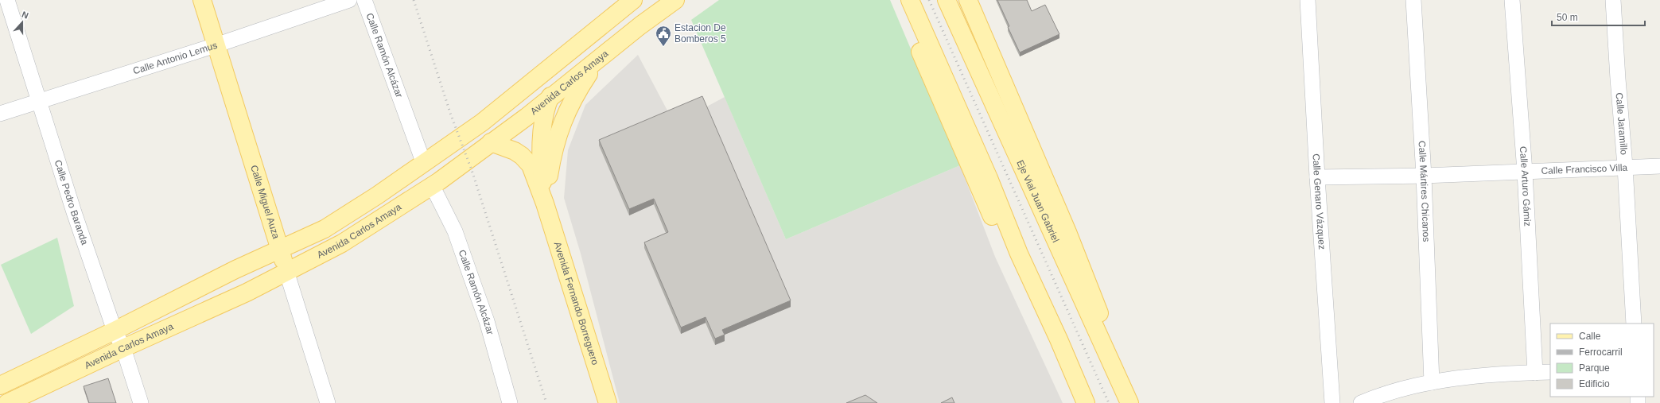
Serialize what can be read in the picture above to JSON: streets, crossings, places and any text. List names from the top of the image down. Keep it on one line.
{"streets":{"main road":["Avenida Carlos Amaya","Calle Miguel Auza","Eje Vial Juan Gabriel","Avenida Fernando Borreguero"],"street":["Calle Ramón Alcázar","Calle Antonio Lemus","Calle Jaramillo","Calle Francisco Villa","Calle Arturo Gámiz","Calle Mártires Chicanos","Calle Genaro Vázquez","Calle Pedro Baranda"]},"crossings":[["Calle Ramón Alcázar","Avenida Carlos Amaya"],["Calle Antonio Lemus","Calle Miguel Auza"],["Calle Antonio Lemus","Calle Pedro Baranda"],["Avenida Carlos Amaya","Calle Miguel Auza"],["Avenida Carlos Amaya","Calle Pedro Baranda"],["Calle Jaramillo","Calle Francisco Villa"],["Calle Francisco Villa","Calle Arturo Gámiz"],["Calle Francisco Villa","Calle Mártires Chicanos"],["Calle Francisco Villa","Calle Genaro Vázquez"]],"places":{"public building":["Estacion De Bomberos 5"]},"legend":["Calle","Ferrocarril","Parque","Edificio"],"scale_bar":"50 m","north":"top"}
